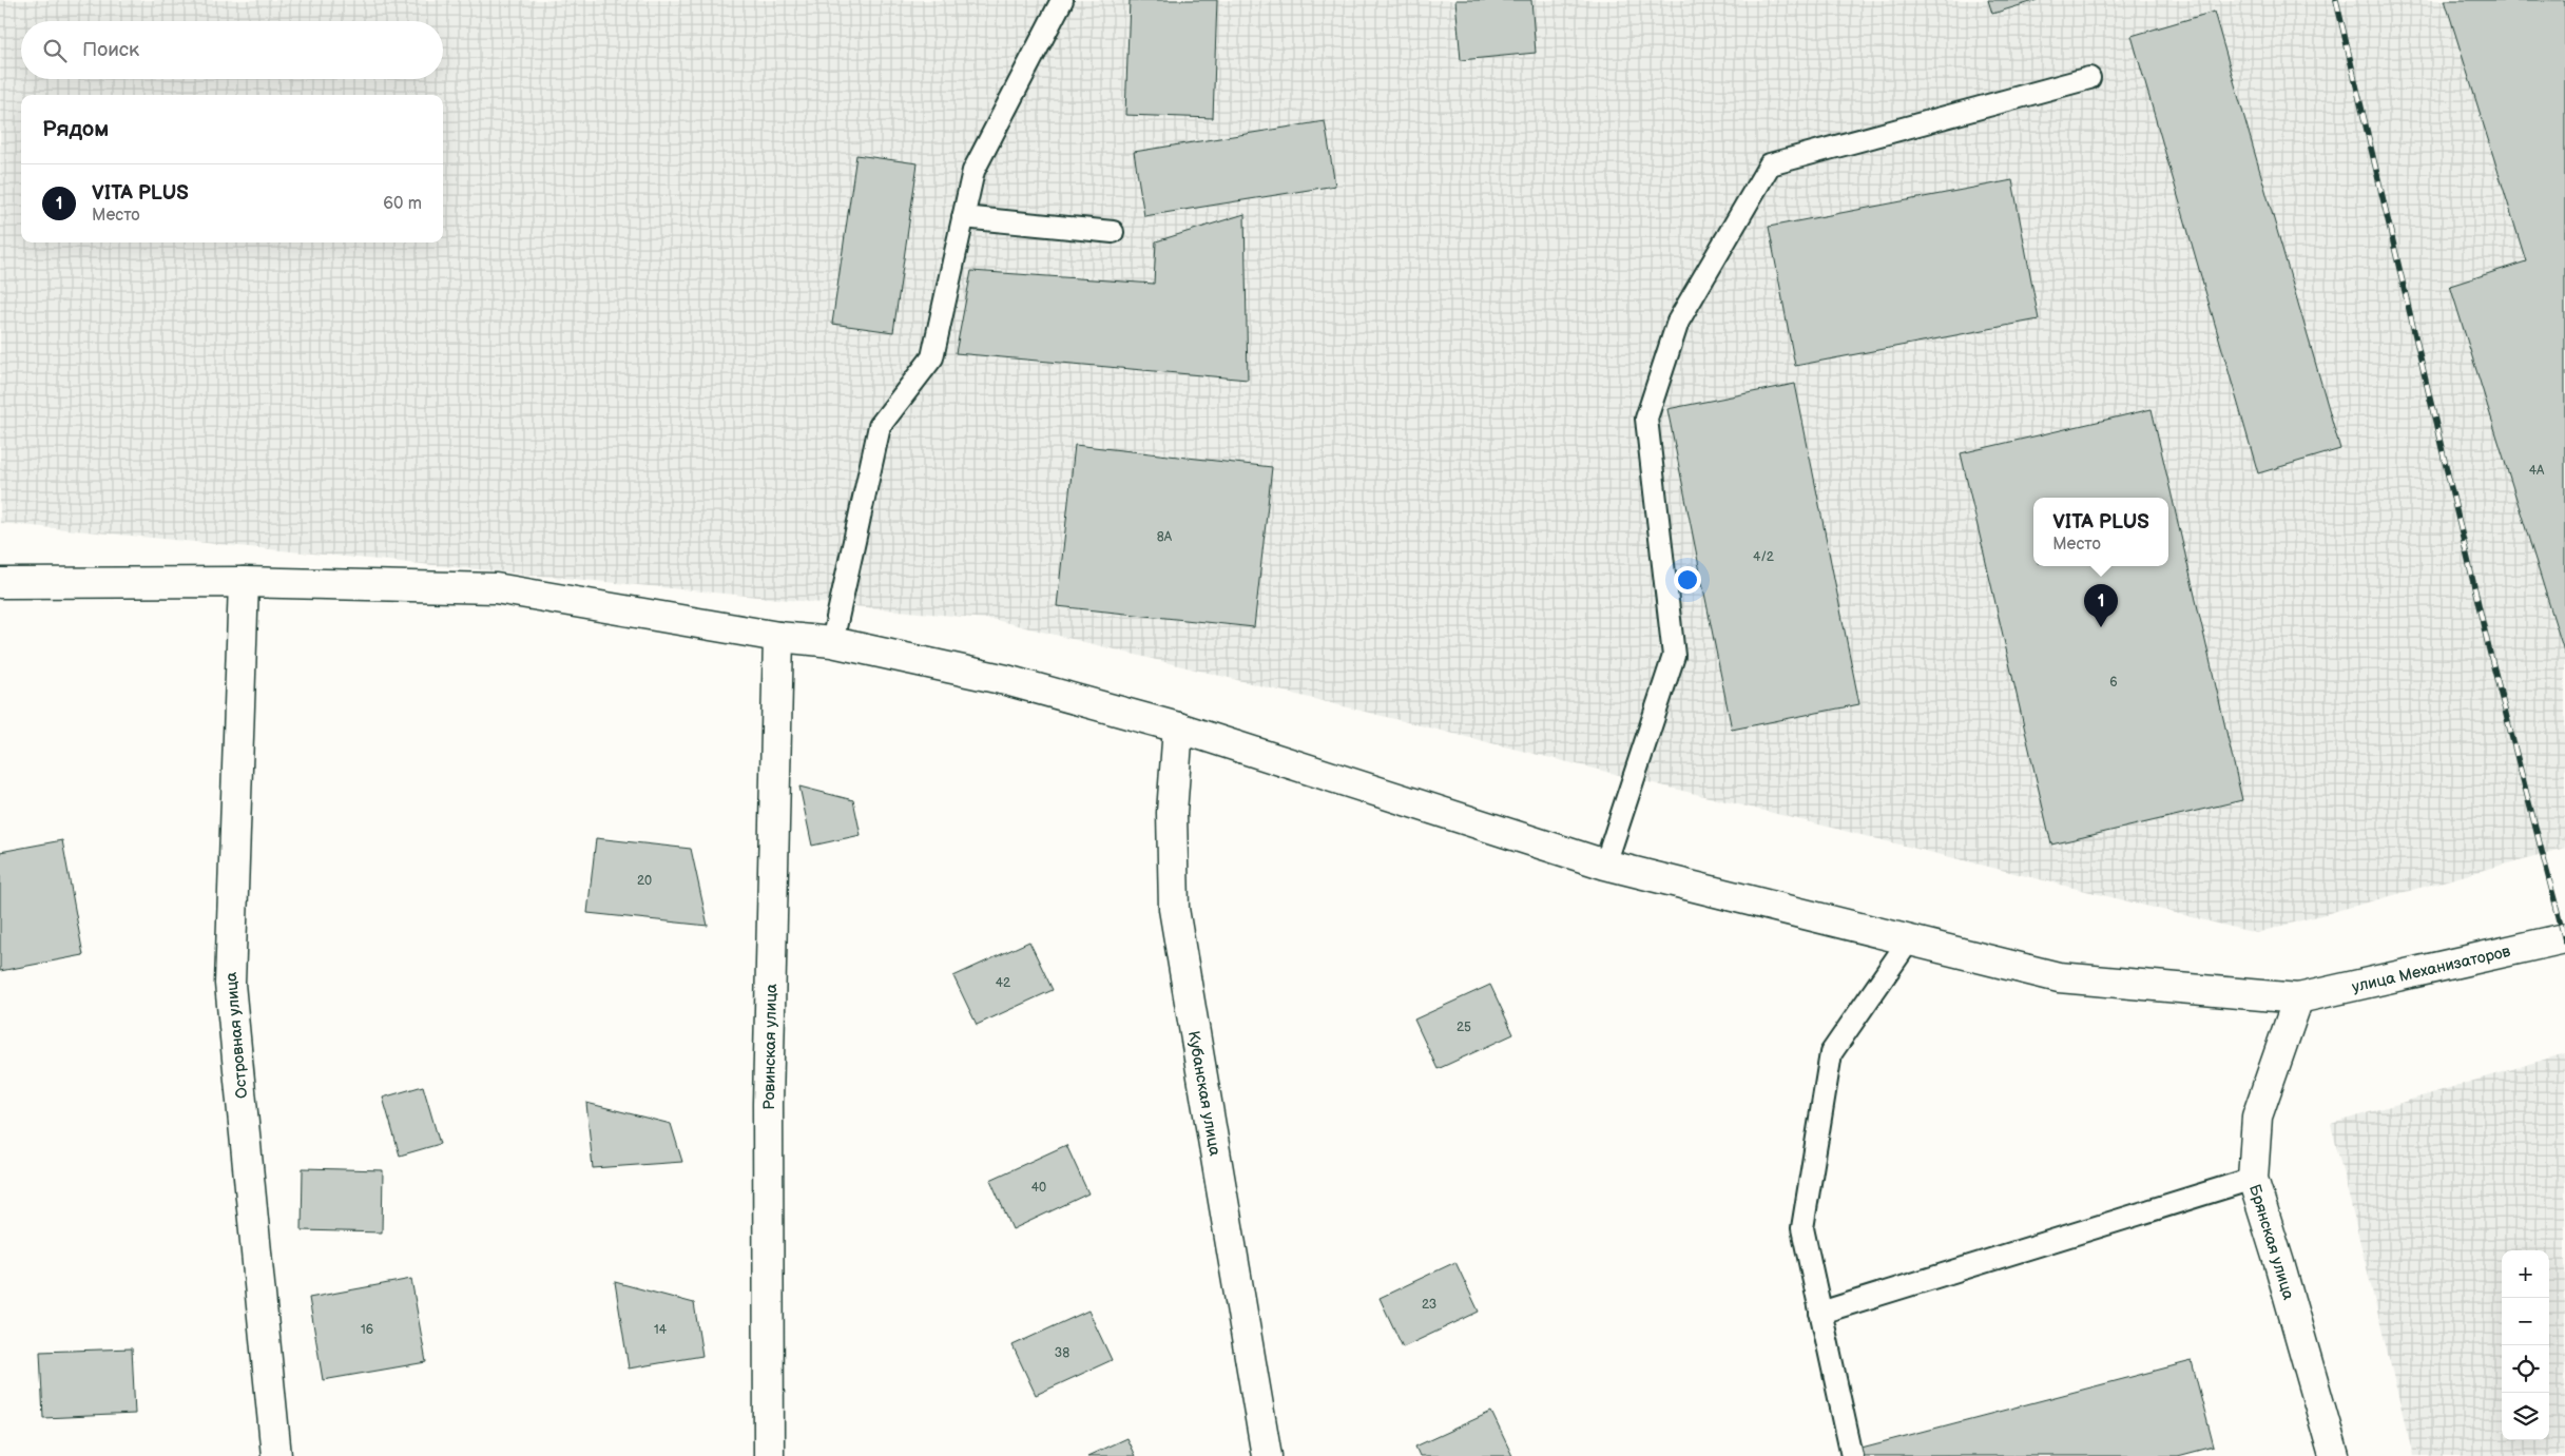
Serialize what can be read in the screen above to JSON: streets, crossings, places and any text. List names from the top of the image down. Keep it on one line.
{"streets":{"street":["улица Механизаторов","Островная улица","Ровинская улица","Кубанская улица","Брянская улица"]},"crossings":[["улица Механизаторов","Островная улица"],["улица Механизаторов","Ровинская улица"],["улица Механизаторов","Кубанская улица"],["улица Механизаторов","Брянская улица"]],"house_numbers":["4А","8А","4/2","6","20","42","25","40","23","16","14","38"],"page":{"search":"Поиск","heading":"Рядом","list":[{"mark":"1","name":"VITA PLUS","note":"Место","value":"60 m"}],"popup":["VITA PLUS","Место"],"pins":"1","map_buttons":["+","−"]}}
